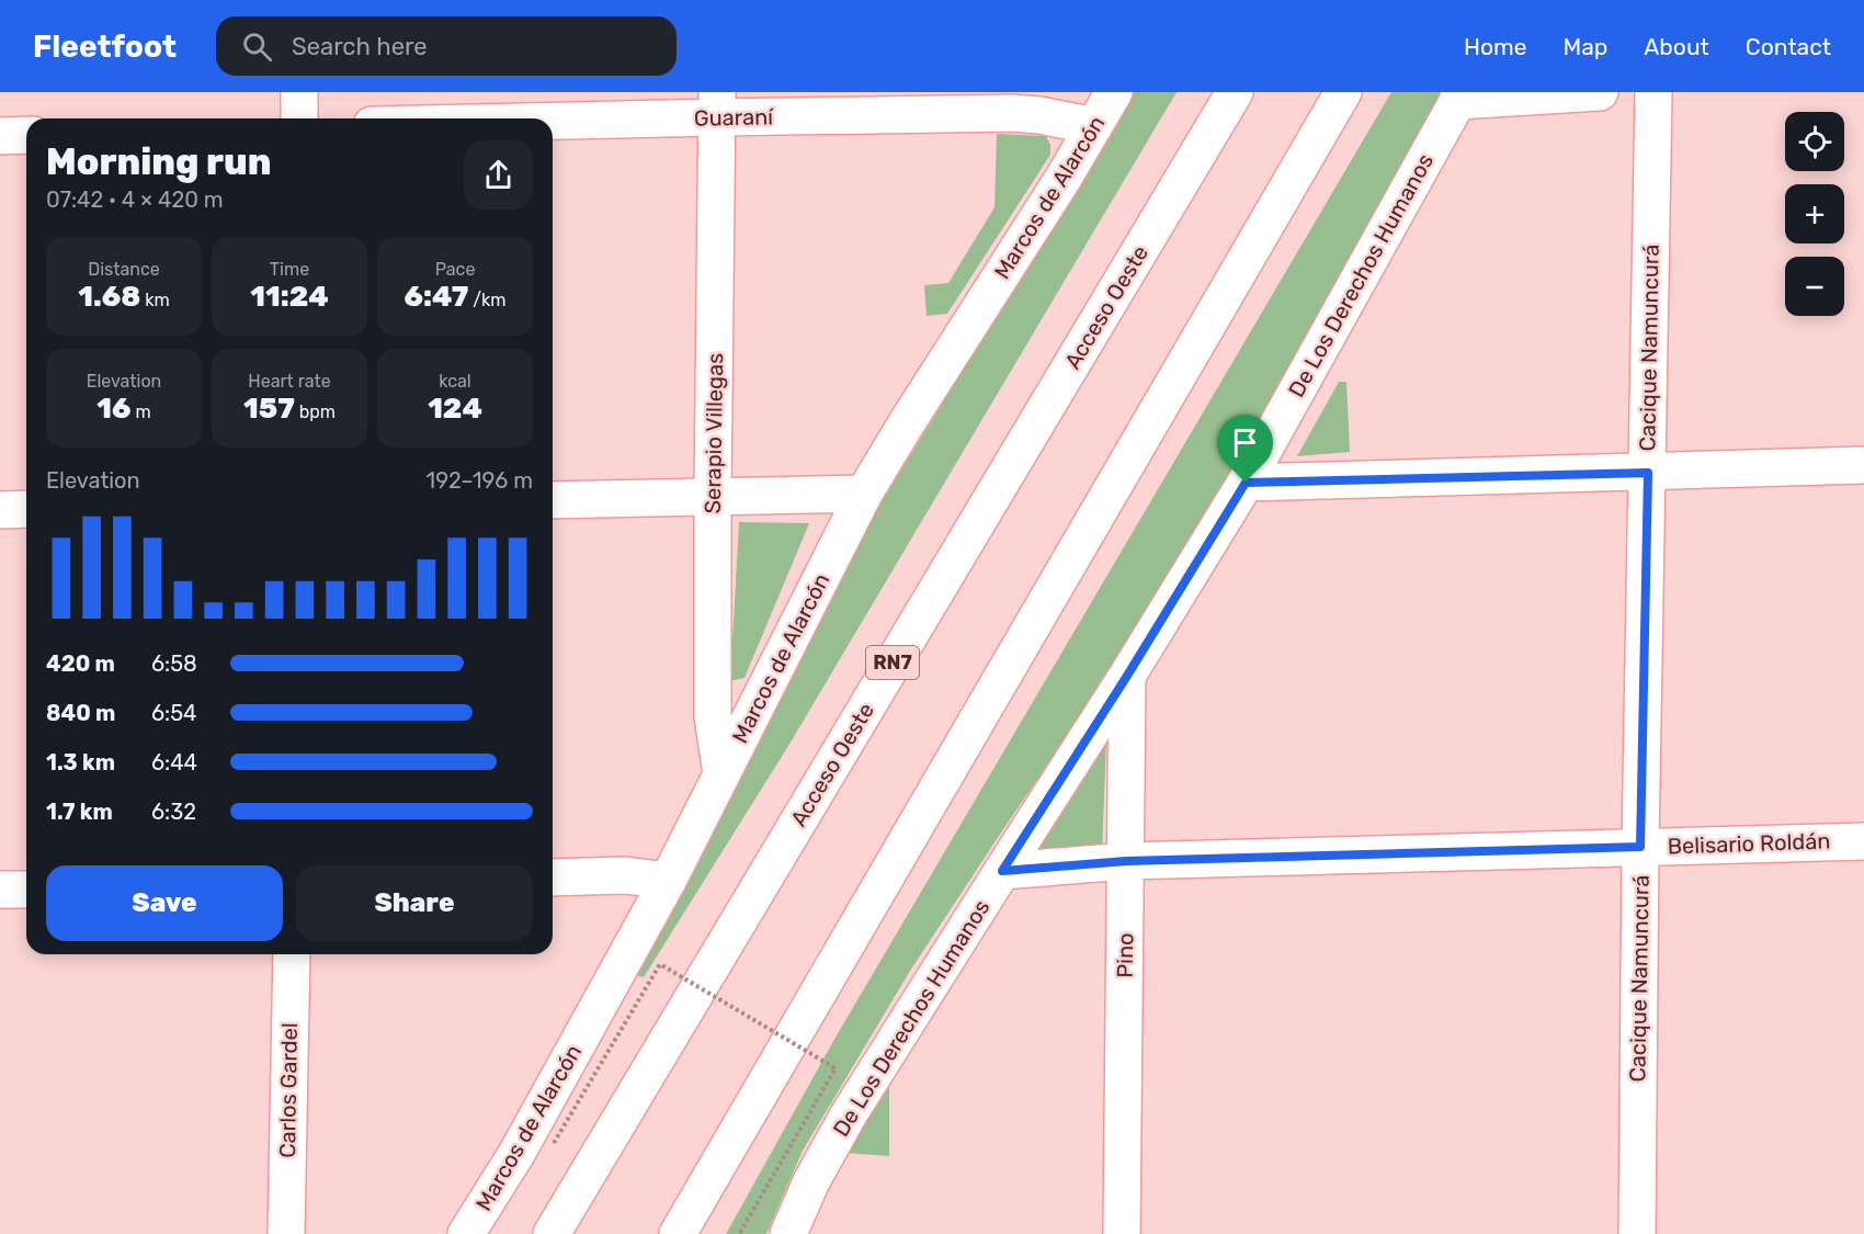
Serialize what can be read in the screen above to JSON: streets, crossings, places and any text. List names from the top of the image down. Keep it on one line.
{"streets":{"main road":["Guaraní","Marcos de Alarcón","De Los Derechos Humanos","Acceso Oeste","Cacique Namuncurá","Serapio Villegas","RN7","Belisario Roldán","Pino","Carlos Gardel"]},"crossings":[["Guaraní","Marcos de Alarcón"],["Guaraní","Serapio Villegas"],["Marcos de Alarcón","Serapio Villegas"],["De Los Derechos Humanos","Belisario Roldán"],["De Los Derechos Humanos","Pino"],["Cacique Namuncurá","Belisario Roldán"],["Belisario Roldán","Pino"]],"page":{"header":"Fleetfoot","search":"Search here","nav":["Home","Map","About","Contact"],"map_buttons":["+","−"],"heading":["Morning run","07:42 · 4 × 420 m"],"stats":[["Distance","1.68 km"],["Time","11:24"],["Pace","6:47 /km"],["Elevation","16 m"],["Heart rate","157 bpm"],["kcal","124"]],"chart":["Elevation","192–196 m"],"list":[{"name":"420 m","note":"6:58"},{"name":"840 m","note":"6:54"},{"name":"1.3 km","note":"6:44"},{"name":"1.7 km","note":"6:32"}],"buttons":["Save","Share"]}}
